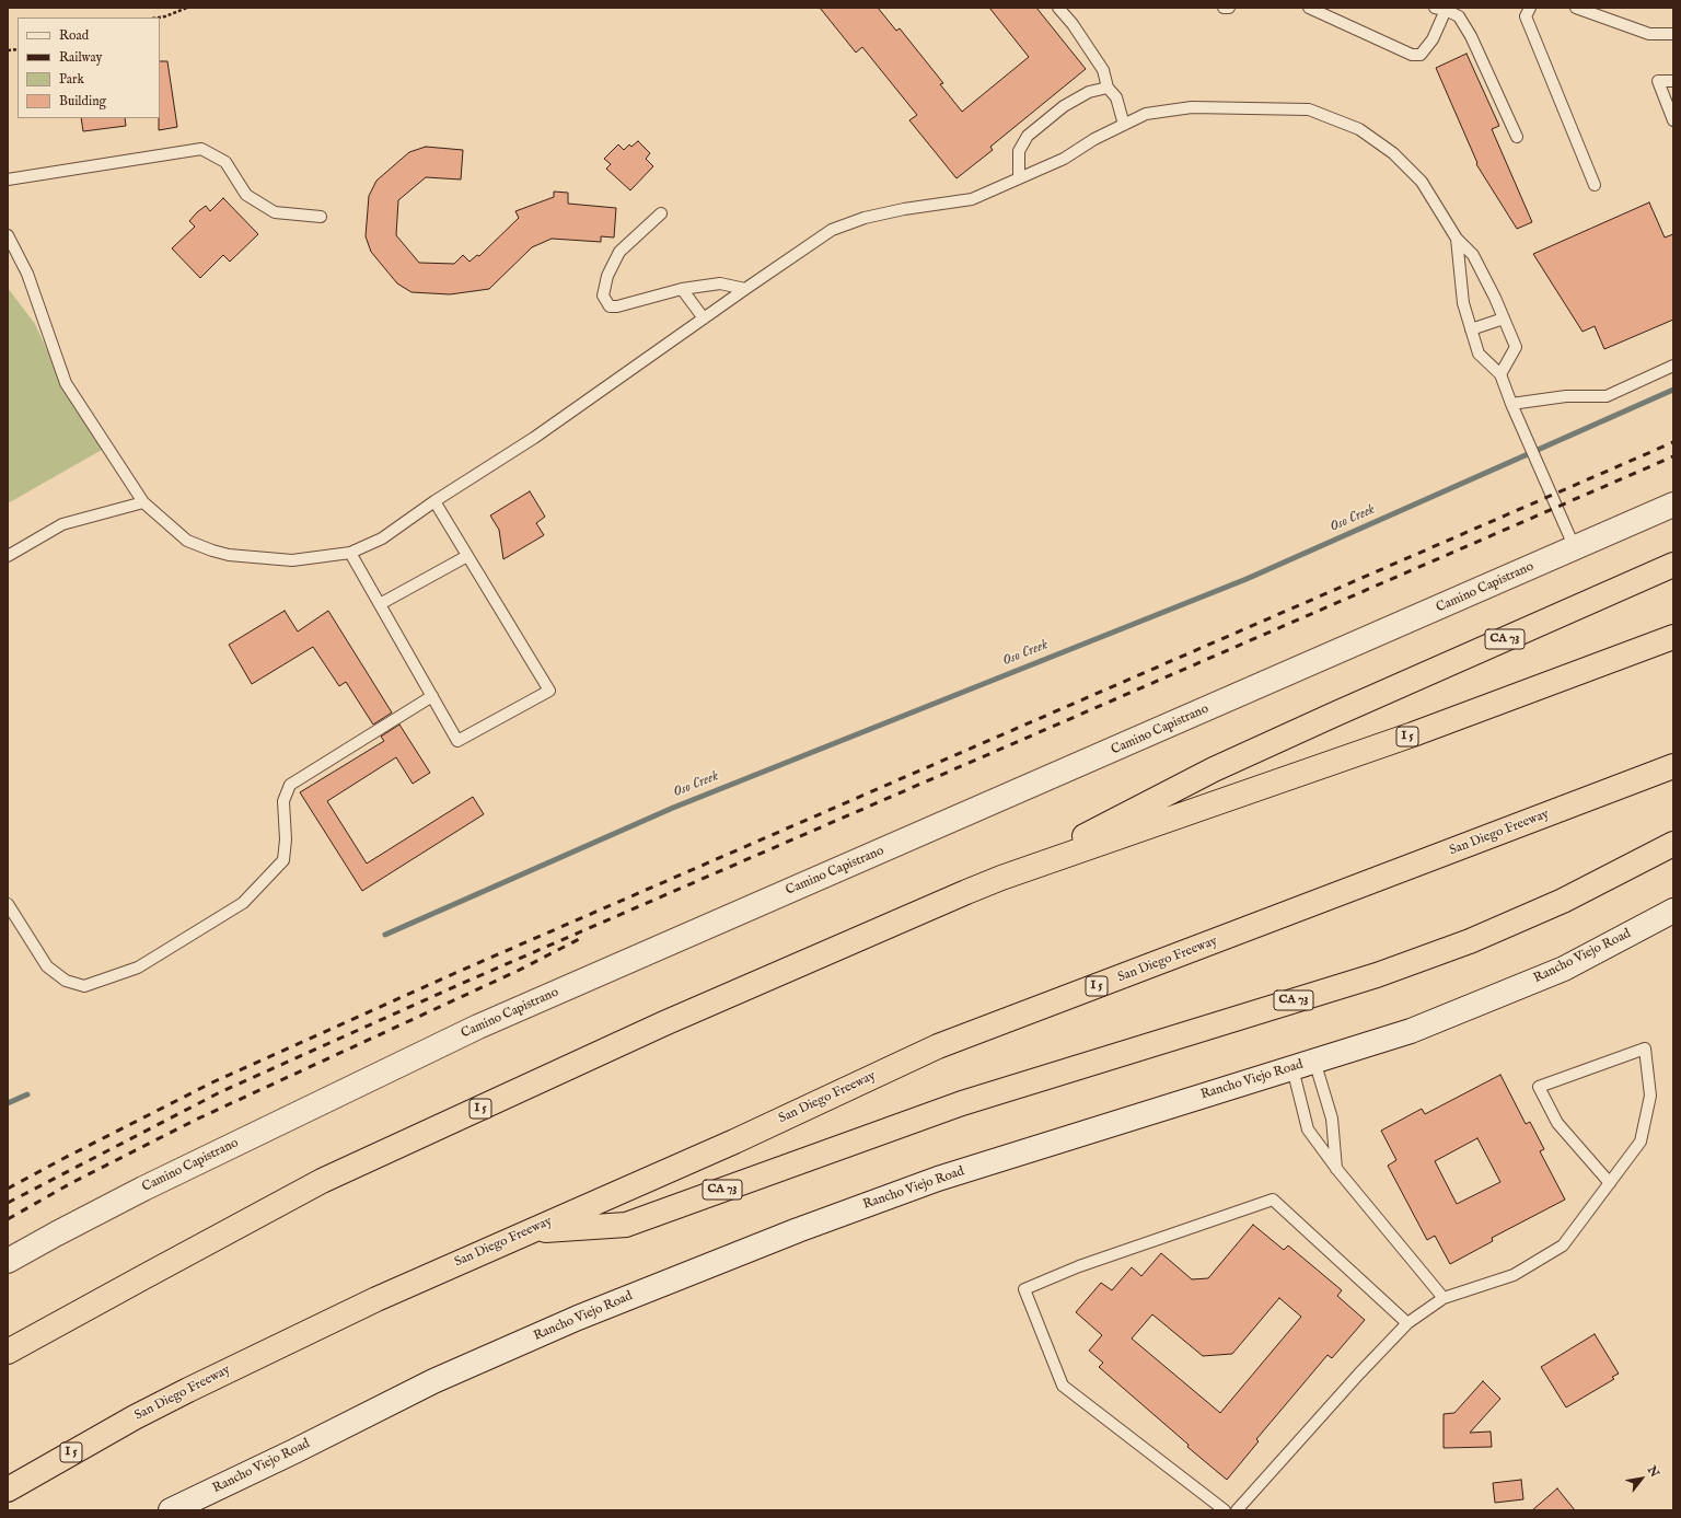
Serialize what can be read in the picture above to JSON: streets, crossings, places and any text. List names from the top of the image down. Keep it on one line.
{"streets":{"highway":["CA 73","I 5","San Diego Freeway"],"street":["Camino Capistrano","Rancho Viejo Road"]},"crossings":[["CA 73","I 5"],["CA 73","San Diego Freeway"]],"water":["Oso Creek"],"legend":["Road","Railway","Park","Building"],"north":"top right"}
